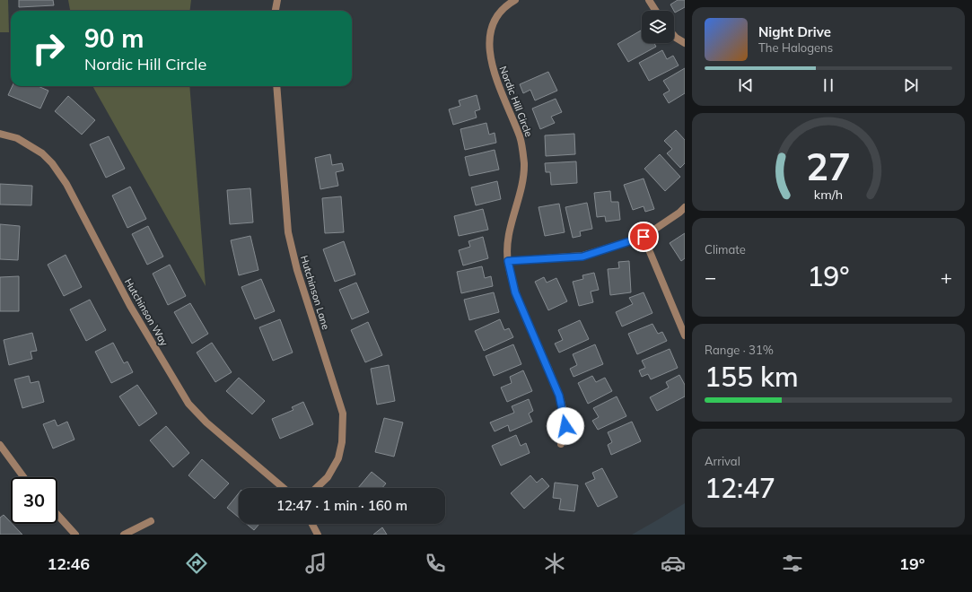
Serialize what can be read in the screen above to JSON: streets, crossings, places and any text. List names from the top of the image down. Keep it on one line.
{"streets":{"street":["Nordic Hill Circle","Hutchinson Lane","Hutchinson Way"]},"page":{"turn":["90 m","Nordic Hill Circle"],"song":["Night Drive","The Halogens"],"tile":["Climate",["Range · 31%","155 km"],["Arrival","12:47"]],"heat":["−","19°","+"],"limit":"30","trip":"12:47 · 1 min · 160 m","tabs":["12:46","19°"],"gauge":["27","km/h"]}}
